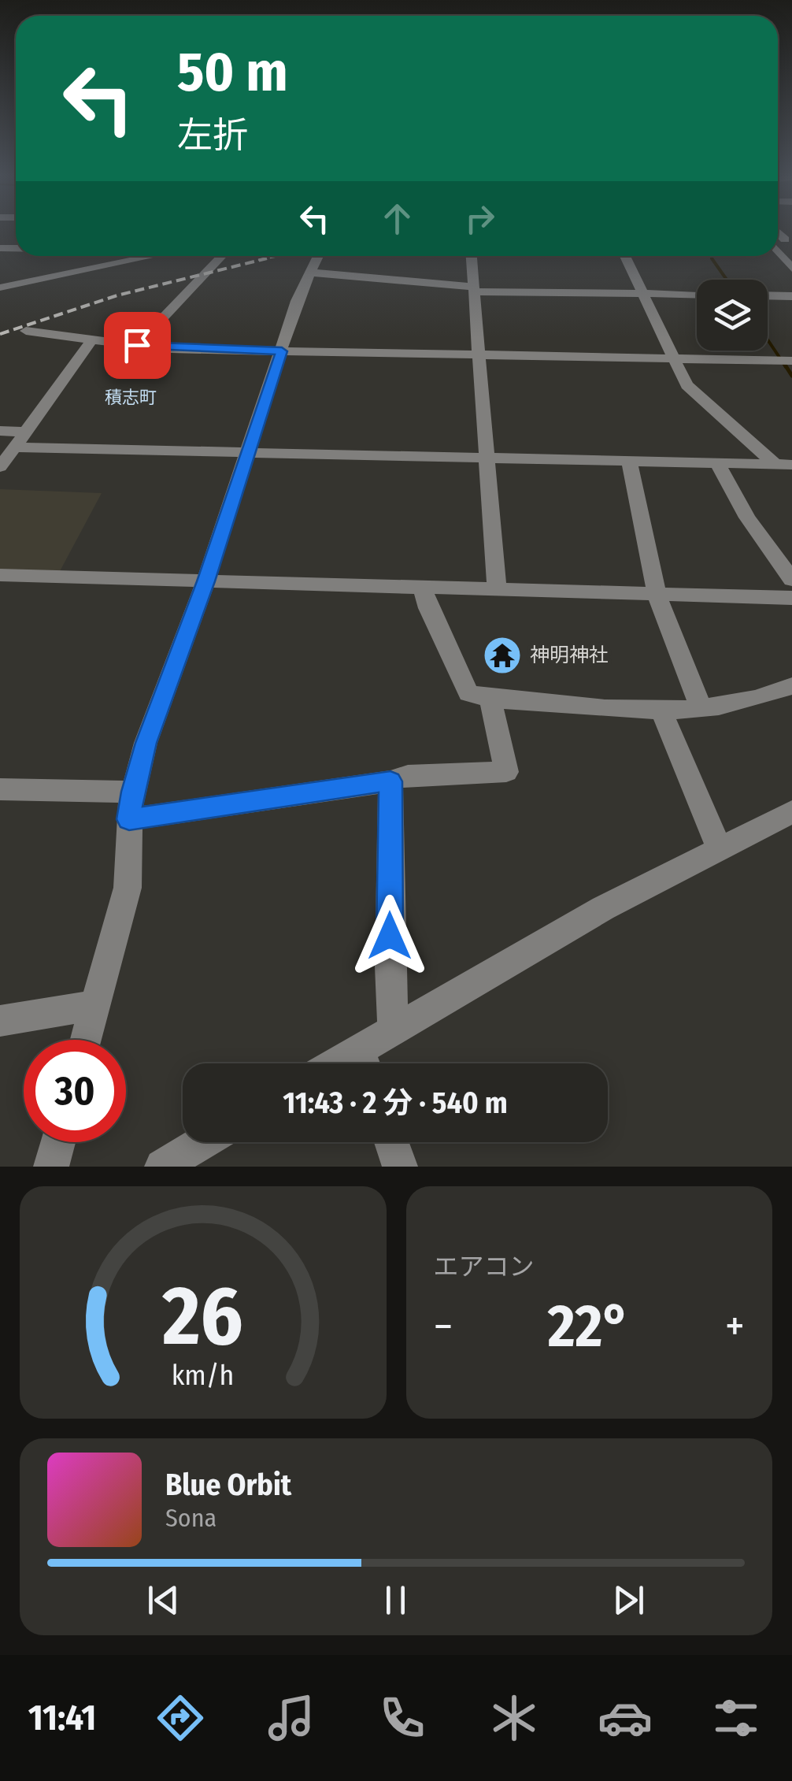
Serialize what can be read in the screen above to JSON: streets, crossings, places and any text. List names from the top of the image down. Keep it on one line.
{"districts":["積志町"],"places":{"temple":["神明神社"]},"page":{"turn":["50 m","左折"],"limit":"30","trip":"11:43 · 2 分 · 540 m","tile":"エアコン","heat":["−","22°","+"],"song":["Blue Orbit","Sona"],"tabs":"11:41","gauge":["26","km/h"]}}
